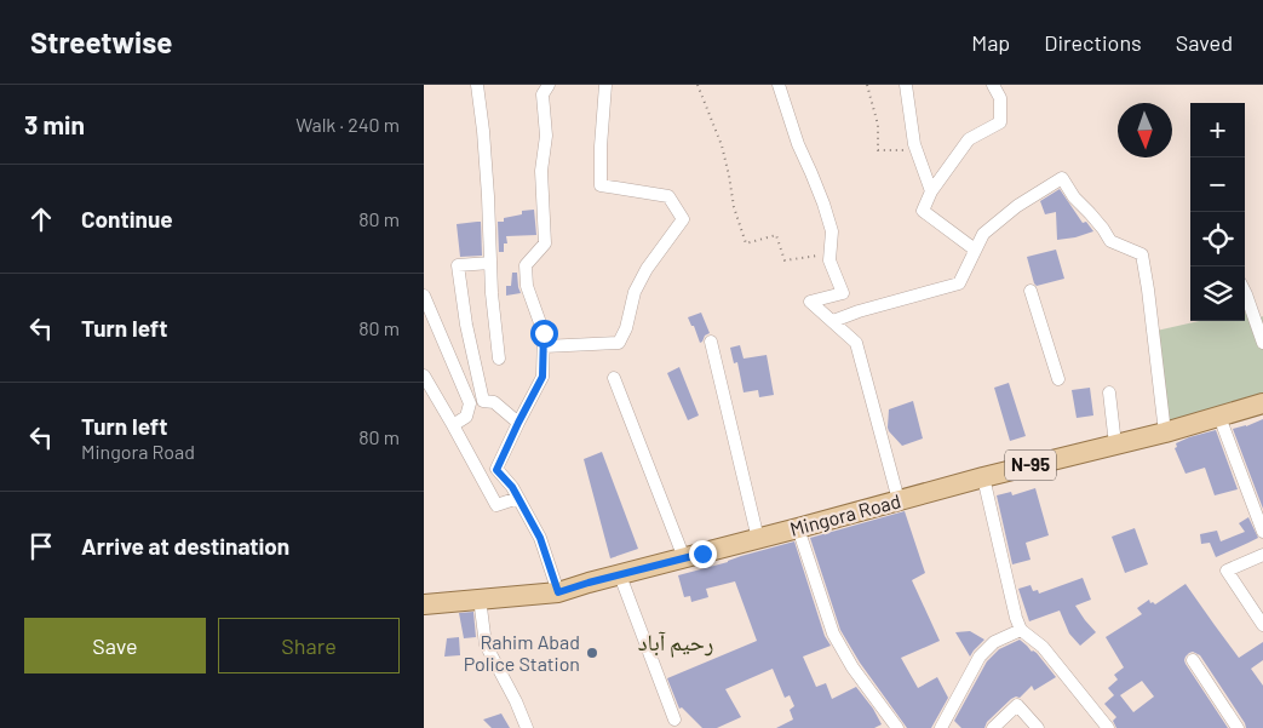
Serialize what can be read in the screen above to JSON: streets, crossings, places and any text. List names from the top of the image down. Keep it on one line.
{"streets":{"main road":["N-95","Mingora Road"]},"districts":["رحیم آباد"],"places":["Rahim Abad Police Station"],"north":"bottom","page":{"header":"Streetwise","nav":["Map","Directions","Saved"],"heading":["3 min","Walk · 240 m"],"map_buttons":["+","−"],"list":[["Continue","80 m"],["Turn left","80 m"],["Turn left","Mingora Road","80 m"],"Arrive at destination"],"buttons":["Save","Share"]}}
